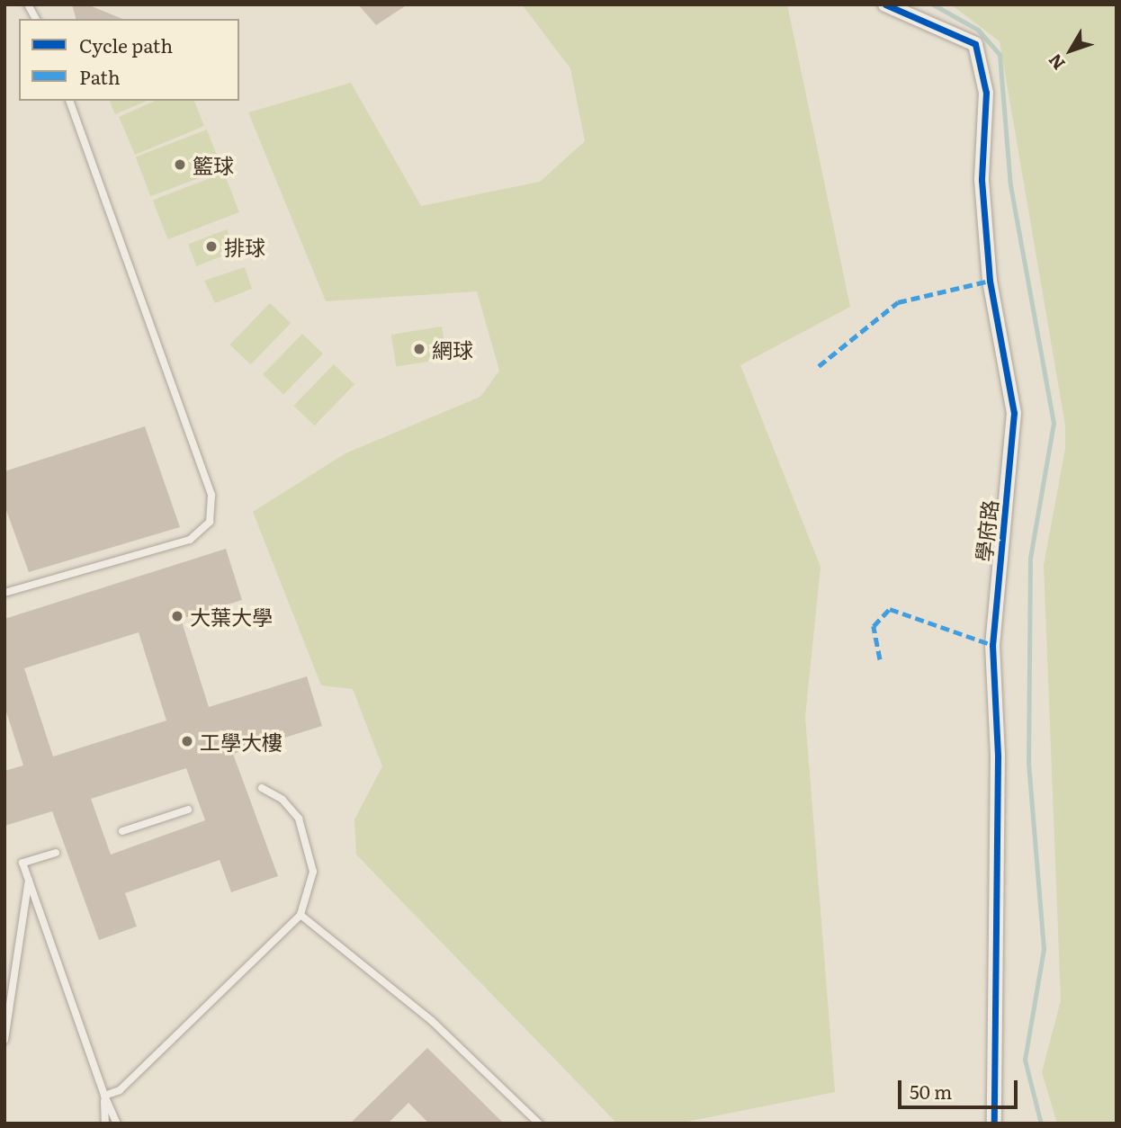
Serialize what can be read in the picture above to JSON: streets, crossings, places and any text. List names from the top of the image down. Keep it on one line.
{"streets":{"street":["學府路"]},"places":["籃球","排球","網球","大葉大學","工學大樓"],"legend":["Cycle path","Path"],"scale_bar":"50 m","north":"bottom left"}
